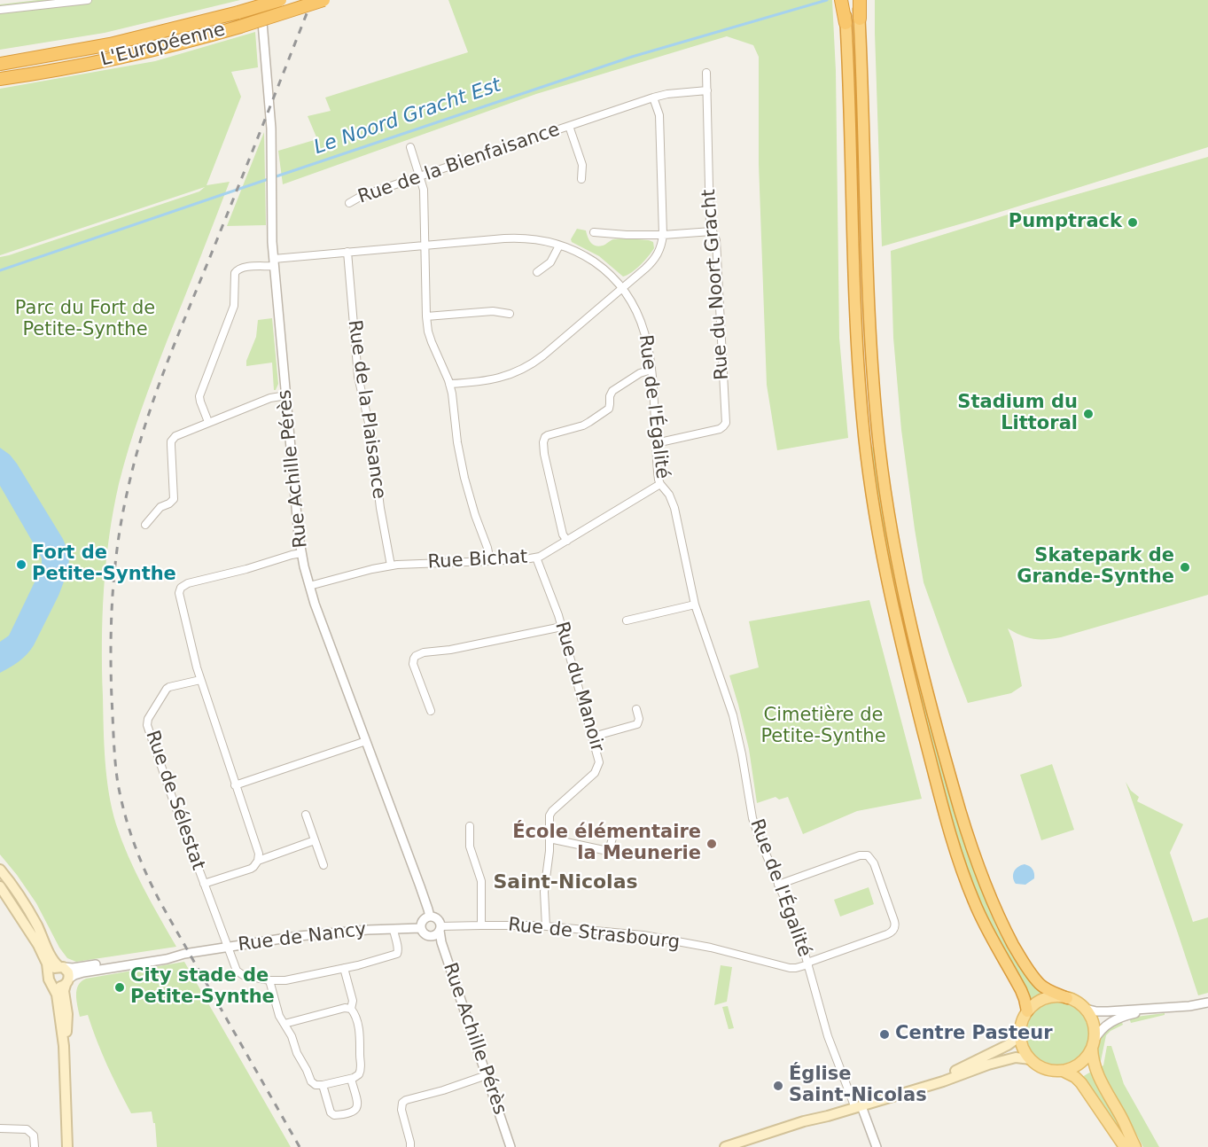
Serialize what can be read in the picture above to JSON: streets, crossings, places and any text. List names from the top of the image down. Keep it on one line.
{"streets":{"highway":["L'Européenne"],"street":["Rue de la Bienfaisance","Rue du Noort Gracht","Rue de l'Égalité","Rue de la Plaisance","Rue Achille Pérès","Rue Bichat","Rue du Manoir","Rue de Sélestat","Rue de Strasbourg","Rue de Nancy"]},"crossings":[["Rue de la Bienfaisance","Rue du Noort Gracht"],["Rue du Noort Gracht","Rue de l'Égalité"],["Rue de l'Égalité","Rue de la Plaisance"],["Rue de l'Égalité","Rue Achille Pérès"],["Rue de l'Égalité","Rue Bichat"],["Rue de l'Égalité","Rue de Strasbourg"],["Rue de la Plaisance","Rue Bichat"],["Rue Achille Pérès","Rue Bichat"],["Rue Achille Pérès","Rue de Strasbourg"],["Rue Achille Pérès","Rue de Nancy"],["Rue Bichat","Rue du Manoir"],["Rue du Manoir","Rue de Strasbourg"],["Rue de Sélestat","Rue de Nancy"],["Rue de Strasbourg","Rue de Nancy"]],"districts":["Saint-Nicolas"],"water":["Le Noord Gracht Est"],"parks":["Parc du Fort de Petite-Synthe","Cimetière de Petite-Synthe"],"places":["Pumptrack","Stadium du Littoral","Fort de Petite-Synthe","Skatepark de Grande-Synthe","École élémentaire la Meunerie","City stade de Petite-Synthe","Centre Pasteur","Église Saint-Nicolas"]}
